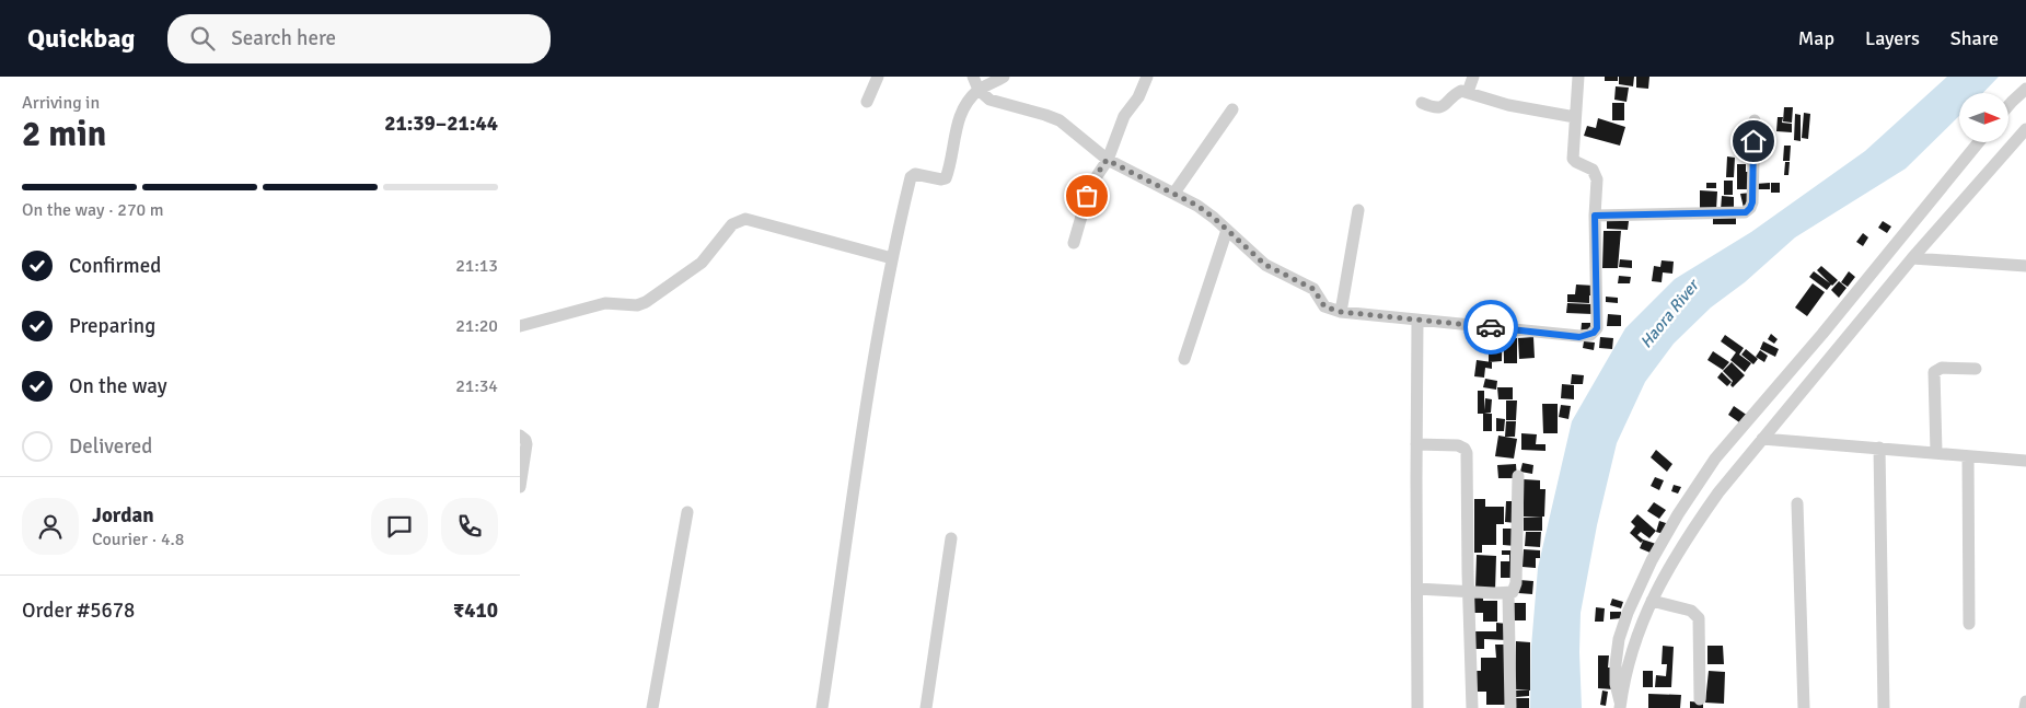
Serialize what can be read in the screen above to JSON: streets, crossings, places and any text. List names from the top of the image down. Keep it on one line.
{"water":["Haora River"],"north":"right","page":{"header":"Quickbag","search":"Search here","nav":["Map","Layers","Share"],"heading":["2 min","Arriving in","21:39–21:44"],"panel":["Jordan","Courier · 4.8","Order #5678","₹410"],"bar":"On the way · 270 m","list":[["Confirmed","21:13"],["Preparing","21:20"],["On the way","21:34"],"Delivered"]}}
